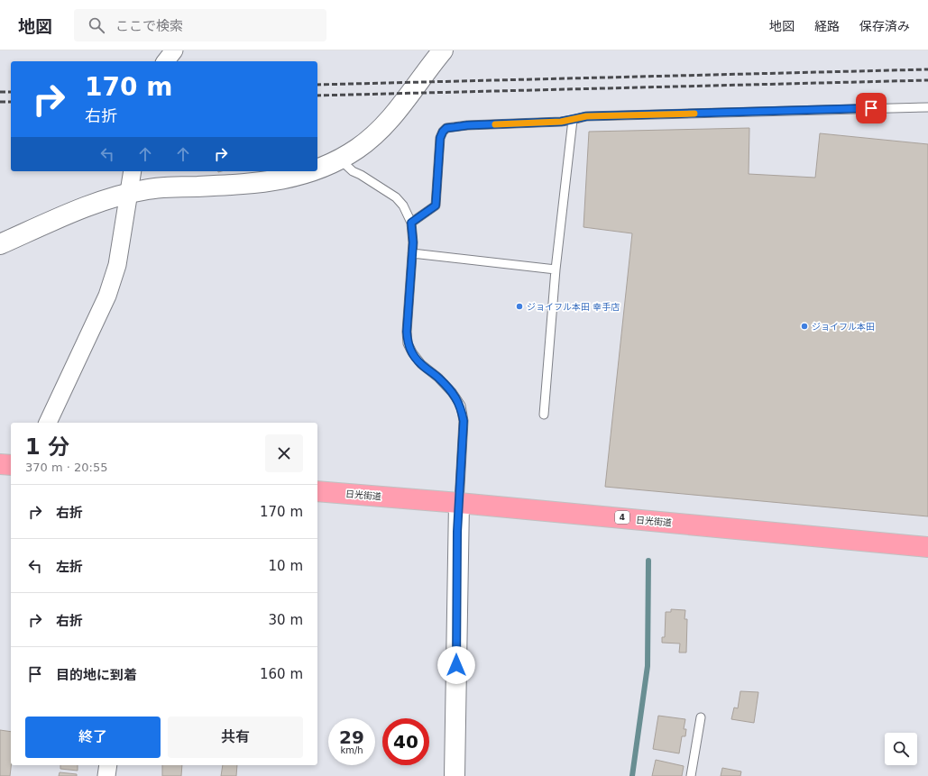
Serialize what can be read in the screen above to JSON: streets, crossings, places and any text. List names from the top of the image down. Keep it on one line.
{"streets":{"highway":["日光街道","4"]},"places":["ジョイフル本田 幸手店","ジョイフル本田"],"page":{"header":"地図","search":"ここで検索","nav":["地図","経路","保存済み"],"turn":["170 m","右折"],"heading":["1 分","370 m · 20:55"],"list":[{"name":"右折","value":"170 m"},{"name":"左折","value":"10 m"},{"name":"右折","value":"30 m"},{"name":"目的地に到着","value":"160 m"}],"buttons":["終了","共有"],"speed":"29 km/h","limit":"40"}}
